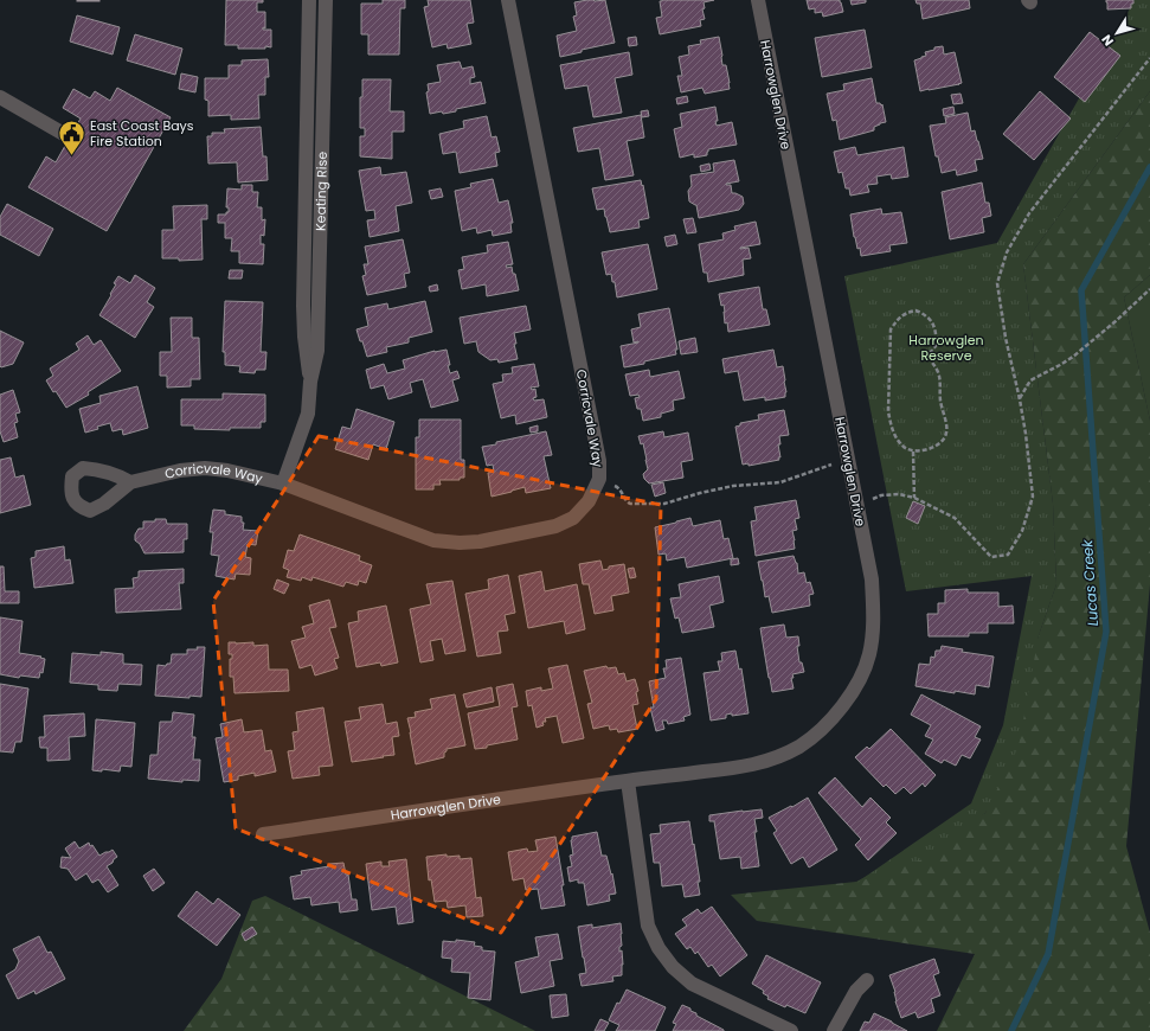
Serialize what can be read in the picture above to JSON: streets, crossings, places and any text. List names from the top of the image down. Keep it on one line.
{"streets":{"street":["Harrowglen Drive","Keating Rise","Corricvale Way"]},"crossings":[["Keating Rise","Corricvale Way"]],"water":["Lucas Creek"],"parks":["Harrowglen Reserve"],"places":{"public building":["East Coast Bays Fire Station"]},"north":"bottom left"}
